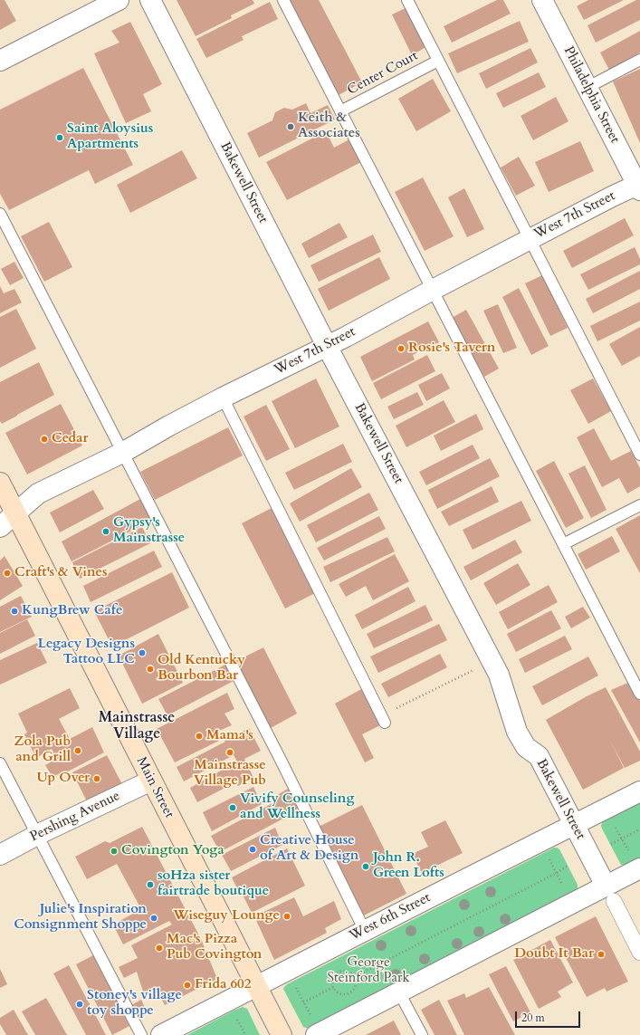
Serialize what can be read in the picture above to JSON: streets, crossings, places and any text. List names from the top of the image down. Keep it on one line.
{"streets":{"main road":["Main Street"],"street":["Philadelphia Street","Bakewell Street","West 7th Street","Pershing Avenue","West 6th Street"],"lane":["Center Court"]},"crossings":[["Philadelphia Street","West 7th Street"],["Bakewell Street","West 7th Street"],["Bakewell Street","West 6th Street"],["West 7th Street","Main Street"],["Main Street","Pershing Avenue"],["Main Street","West 6th Street"]],"districts":["Mainstrasse Village"],"parks":["George Steinford Park"],"places":["Keith & Associates","Saint Aloysius Apartments","Rosie's Tavern","Cedar","Gypsy's Mainstrasse","Craft's & Vines","KungBrew Cafe","Legacy Designs Tattoo LLC","Old Kentucky Bourbon Bar","Mama's","Zola Pub and Grill","Mainstrasse Village Pub","Up Over","Vivify Counseling and Wellness","Creative House of Art & Design","Covington Yoga","John R. Green Lofts","soHza sister fairtrade boutique","Wiseguy Lounge","Julie's Inspiration Consignment Shoppe","Mac's Pizza Pub Covington","Doubt It Bar","Frida 602","Stoney's village toy shoppe"],"scale_bar":"20 m"}
